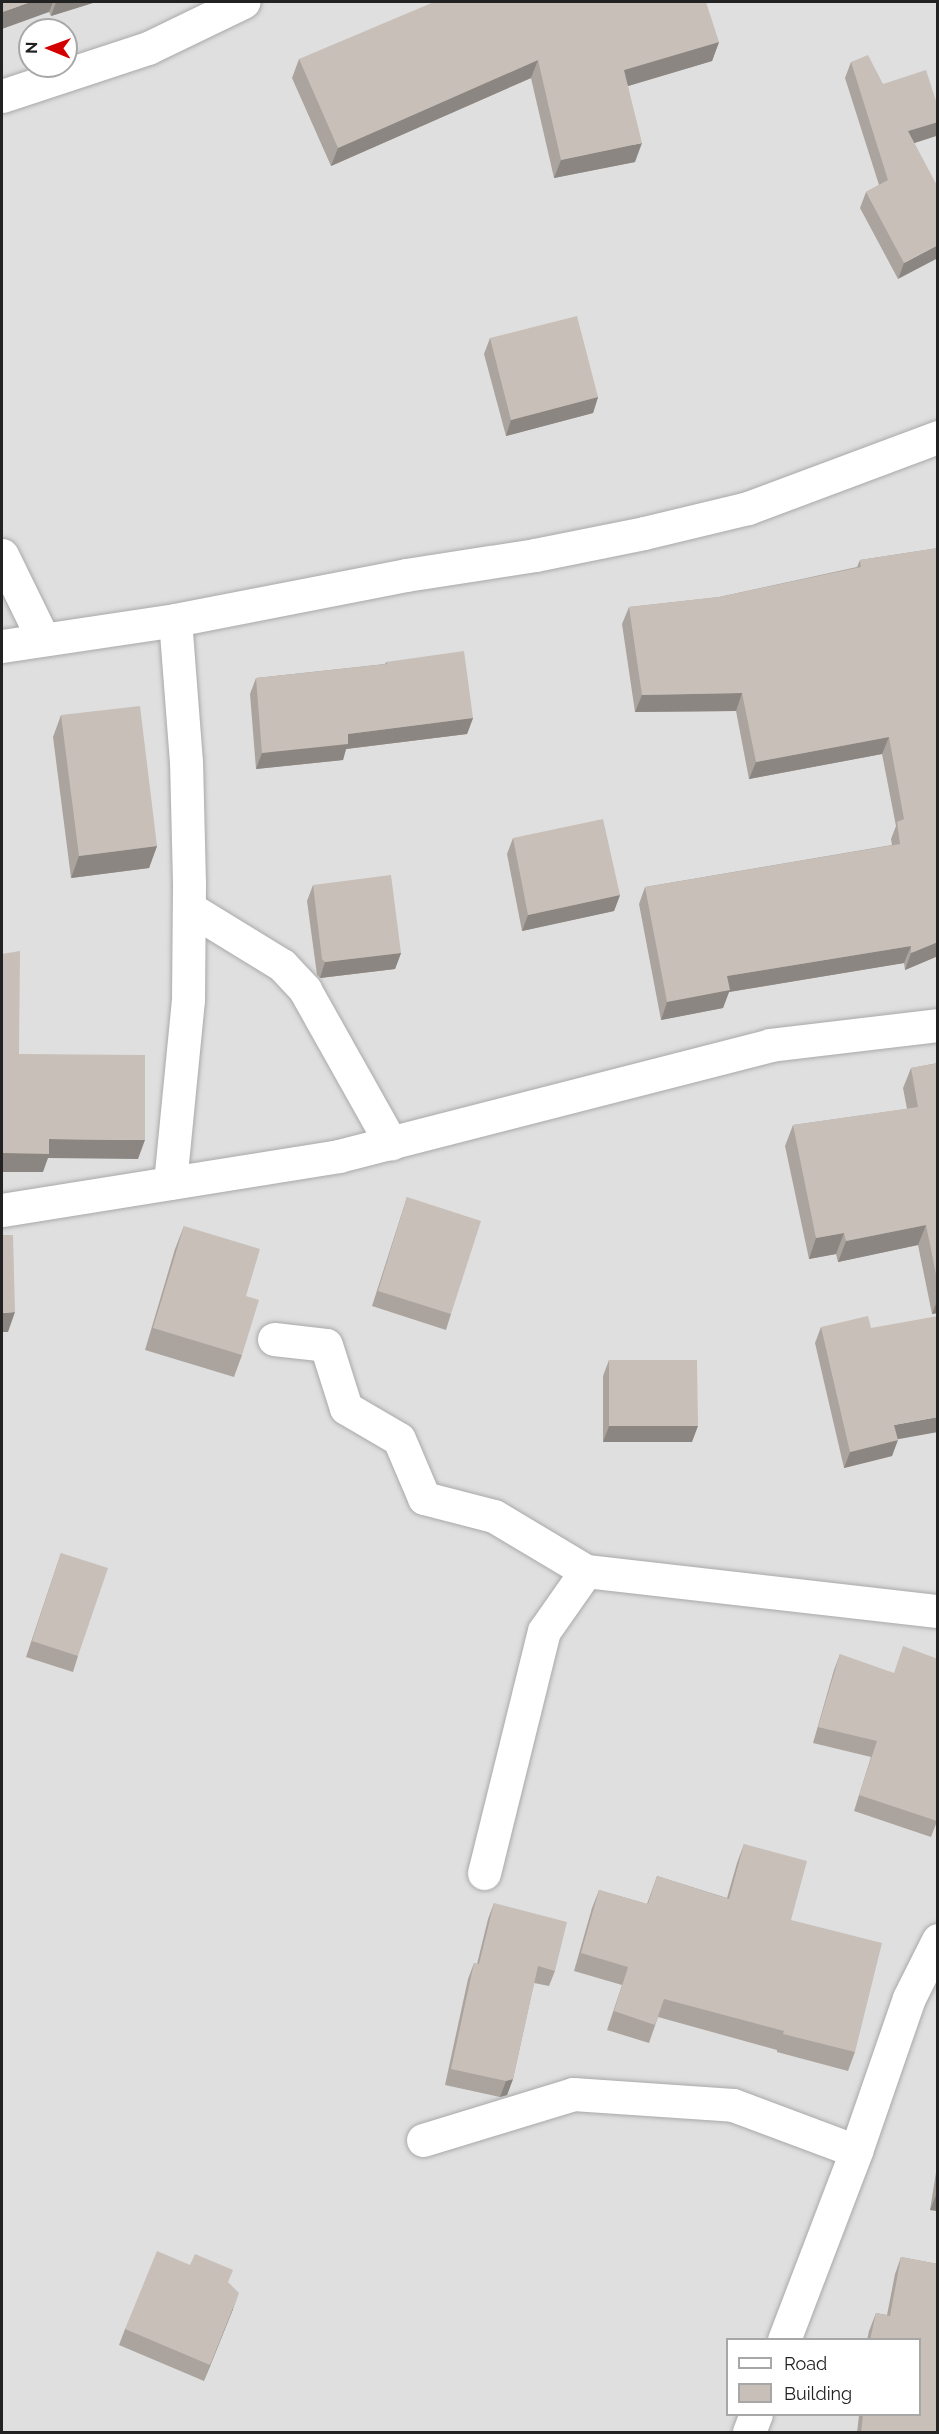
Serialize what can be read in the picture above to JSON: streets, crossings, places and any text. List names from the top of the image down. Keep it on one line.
{"legend":["Road","Building"],"north":"left"}
